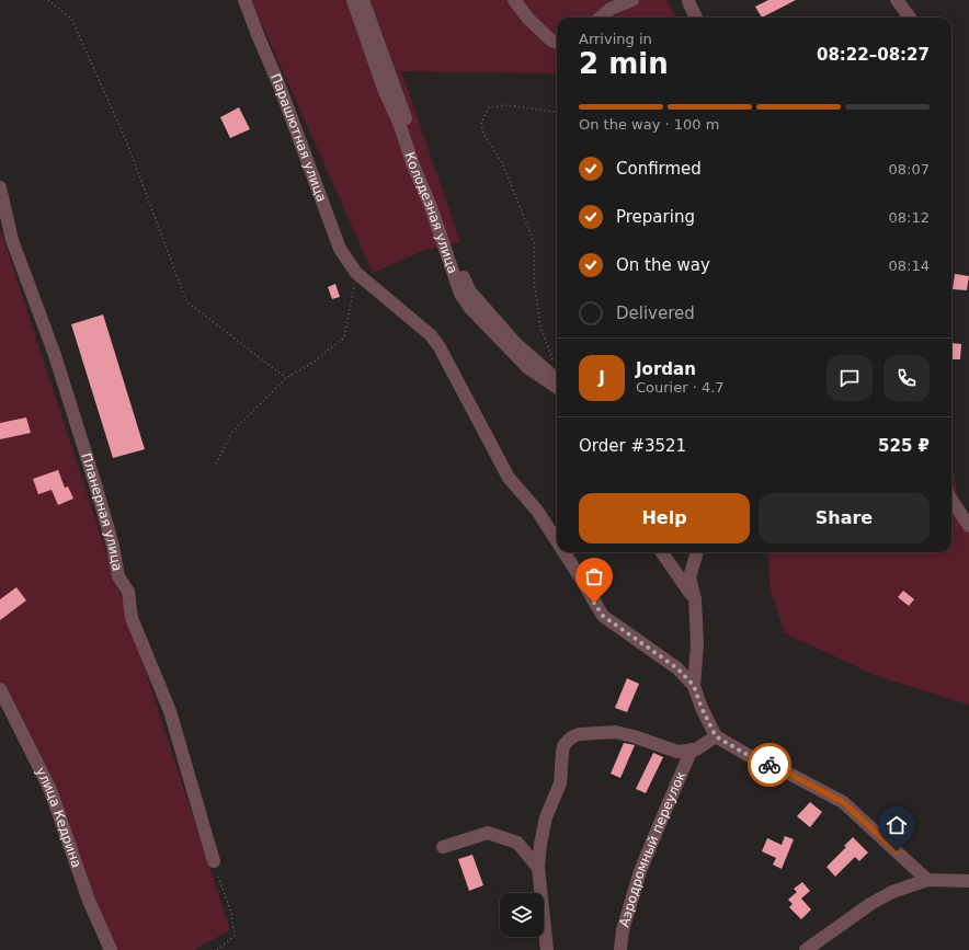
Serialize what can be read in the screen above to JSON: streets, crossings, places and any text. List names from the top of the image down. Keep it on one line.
{"streets":{"street":["Парашютная улица","Колодезная улица","Планерная улица","улица Кедрина","Аэродромный переулок"]},"page":{"heading":["2 min","Arriving in","08:22–08:27"],"panel":["Jordan","Courier · 4.7","Order #3521","525 ₽"],"bar":"On the way · 100 m","list":[["Confirmed","08:07"],["Preparing","08:12"],["On the way","08:14"],"Delivered"],"round":"J","buttons":["Help","Share"]}}
